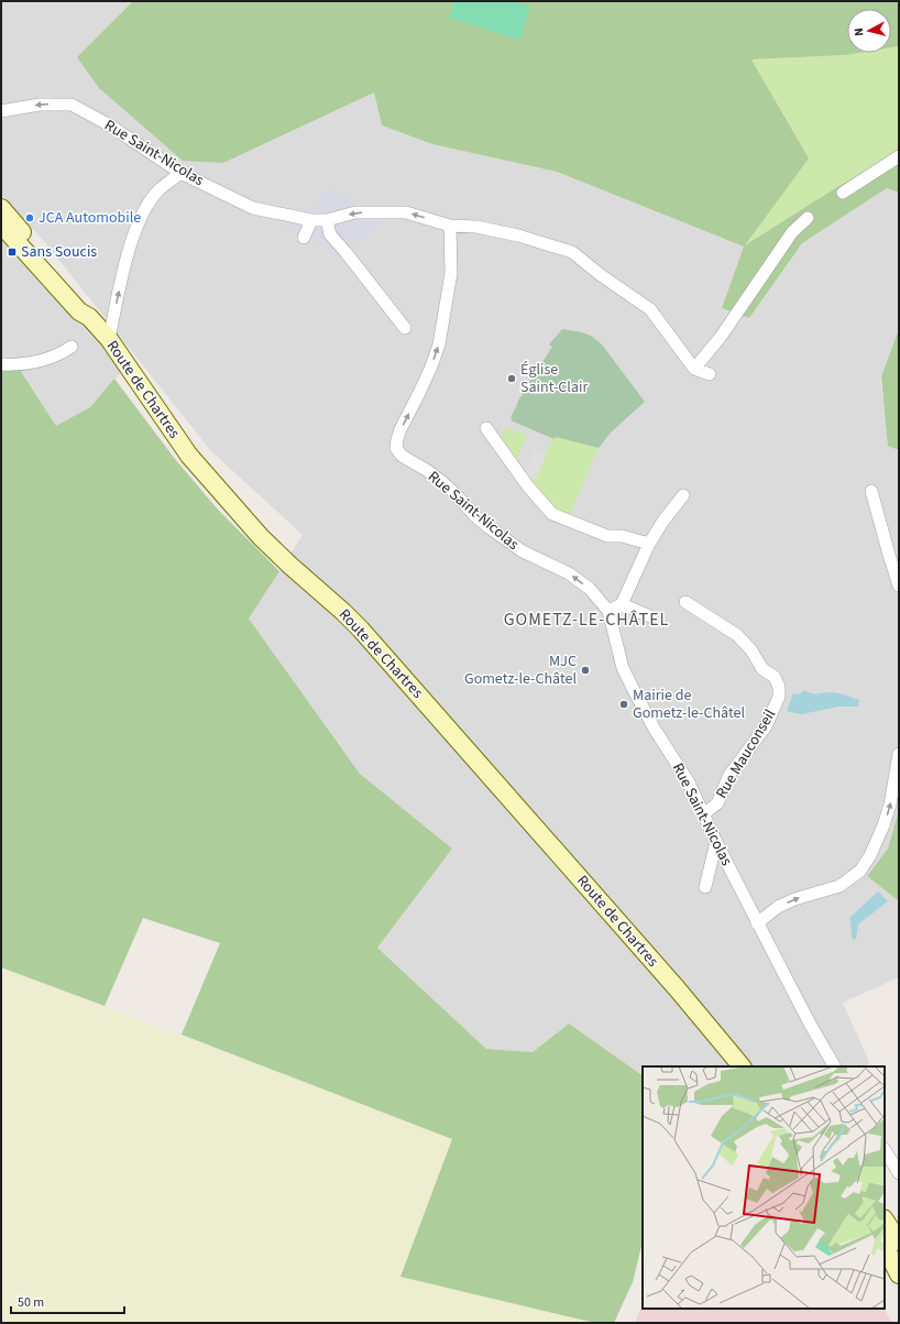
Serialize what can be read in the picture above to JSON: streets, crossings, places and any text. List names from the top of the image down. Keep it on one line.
{"streets":{"main road":["Route de Chartres"],"street":["Rue Saint-Nicolas","Rue Mauconseil"]},"crossings":[["Rue Saint-Nicolas","Rue Mauconseil"]],"districts":["GOMETZ-LE-CHÂTEL"],"places":{"other":["JCA Automobile","Église Saint-Clair","MJC Gometz-le-Châtel","Mairie de Gometz-le-Châtel"],"transit":["Sans Soucis"]},"scale_bar":"50 m","north":"left"}
